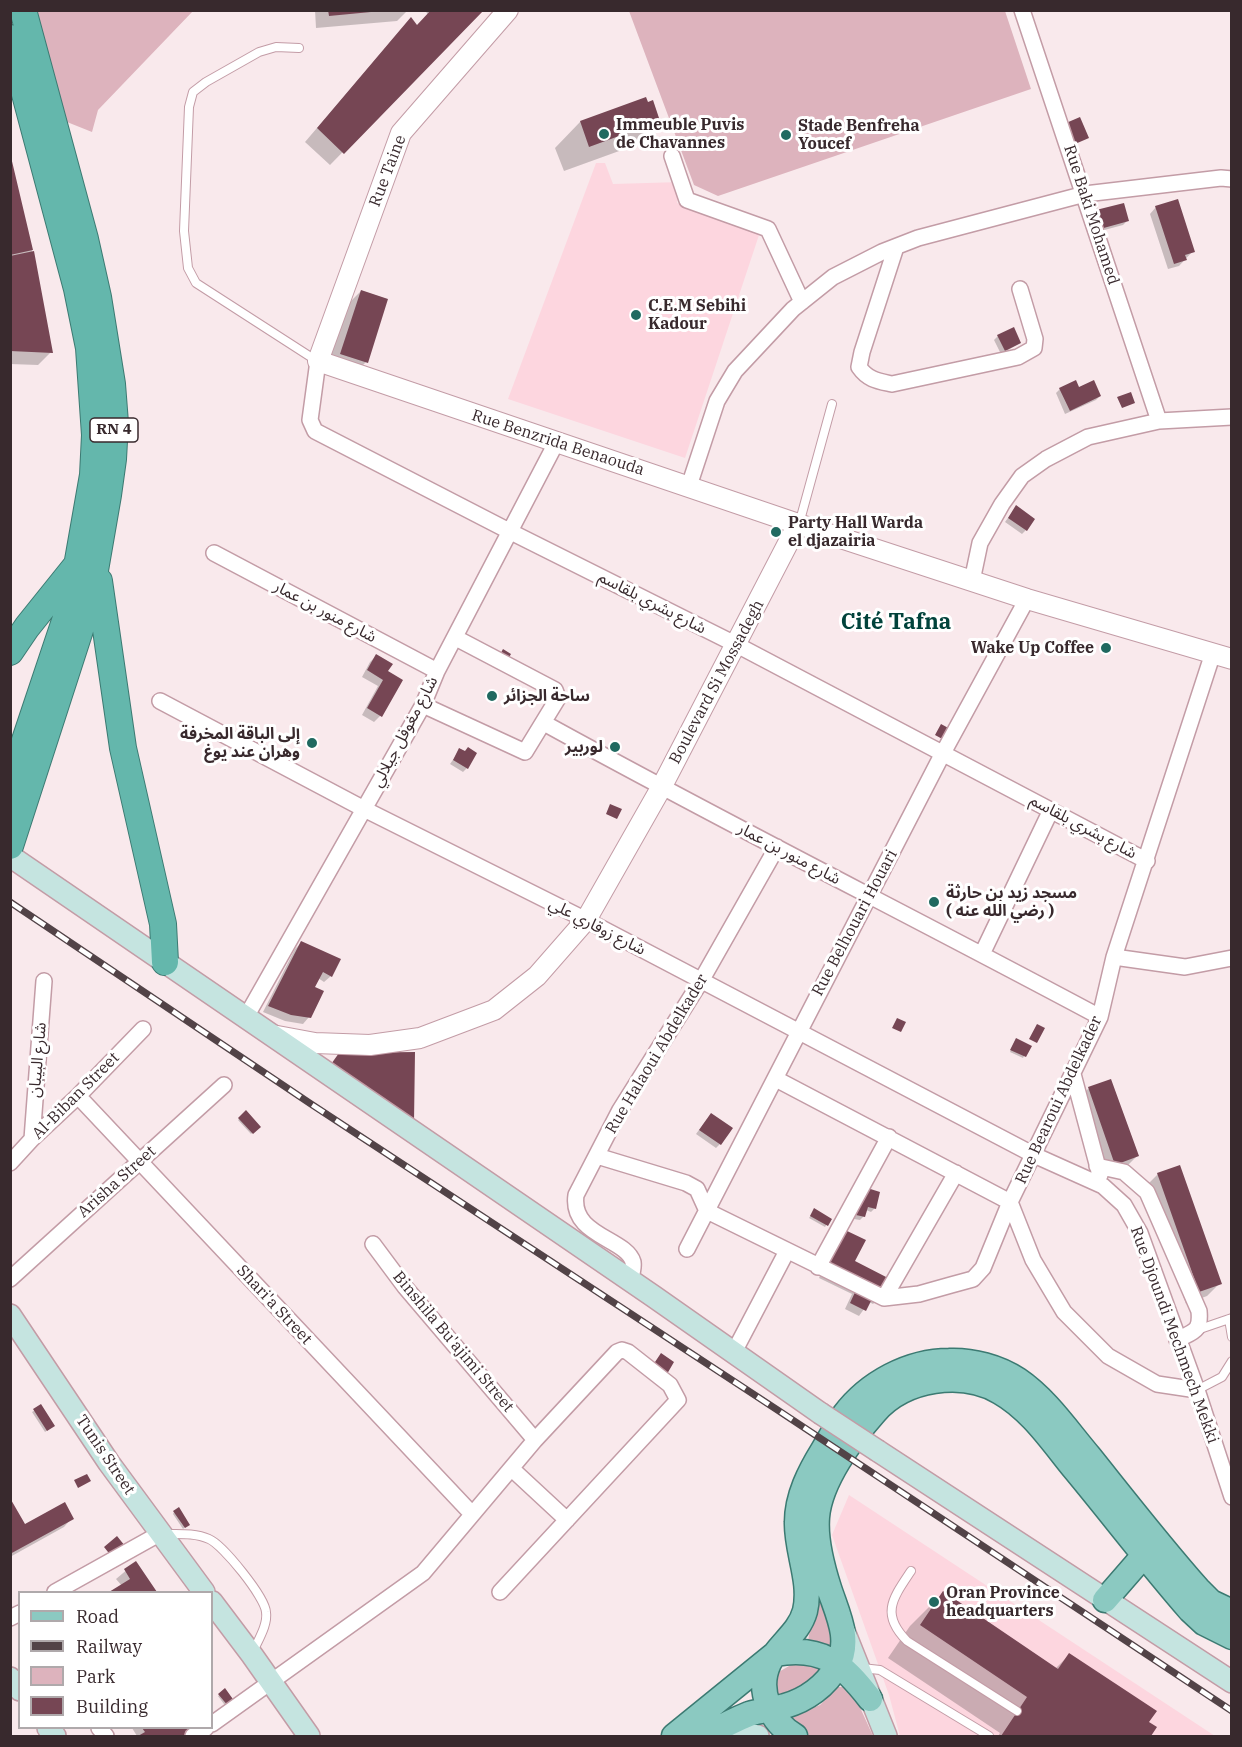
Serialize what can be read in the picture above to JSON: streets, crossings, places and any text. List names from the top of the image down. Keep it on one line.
{"streets":{"highway":["RN 4"],"main road":["Tunis Street"],"street":["Rue Taine","Rue Baki Mohamed","Rue Benzrida Benaouda","شارع بشري بلقاسم","شارع منور بن عمار","Boulevard Si Mossadegh","شارع مغوفل جيلالي","Rue Belhouari Houari","شارع زوقاري علي","Rue Halaoui Abdelkader","شارع البيبان","Al-Biban Street","Rue Bearoui Abdelkader","Arisha Street","Shari'a Street","Rue Djoundi Mechmech Mekki","Binshila Bu'ajimi Street"]},"crossings":[["Rue Taine","Rue Benzrida Benaouda"],["Rue Taine","شارع بشري بلقاسم"],["Rue Benzrida Benaouda","شارع بشري بلقاسم"],["Rue Benzrida Benaouda","Boulevard Si Mossadegh"],["Rue Benzrida Benaouda","شارع مغوفل جيلالي"],["شارع بشري بلقاسم","Boulevard Si Mossadegh"],["شارع بشري بلقاسم","شارع مغوفل جيلالي"],["شارع بشري بلقاسم","Rue Belhouari Houari"],["شارع بشري بلقاسم","Rue Bearoui Abdelkader"],["شارع منور بن عمار","Boulevard Si Mossadegh"],["شارع منور بن عمار","شارع مغوفل جيلالي"],["شارع منور بن عمار","Rue Belhouari Houari"],["شارع منور بن عمار","Rue Halaoui Abdelkader"],["شارع منور بن عمار","Rue Bearoui Abdelkader"],["Boulevard Si Mossadegh","شارع زوقاري علي"],["شارع مغوفل جيلالي","شارع زوقاري علي"],["Rue Belhouari Houari","شارع زوقاري علي"],["شارع زوقاري علي","Rue Halaoui Abdelkader"],["شارع زوقاري علي","Rue Bearoui Abdelkader"],["شارع زوقاري علي","Rue Djoundi Mechmech Mekki"],["شارع البيبان","Al-Biban Street"],["Al-Biban Street","Shari'a Street"],["Rue Bearoui Abdelkader","Rue Djoundi Mechmech Mekki"],["Arisha Street","Shari'a Street"]],"districts":["Cité Tafna"],"places":["Immeuble Puvis de Chavannes","Stade Benfreha Youcef","C.E.M Sebihi Kadour","Party Hall Warda el djazairia","Wake Up Coffee","ساحة الجزائر","إلى الباقة المخرفة وهران عند يوغ","لوربير","مسجد زيد بن حارثة ( رضي الله عنه )","Oran Province headquarters"],"legend":["Road","Railway","Park","Building"]}
